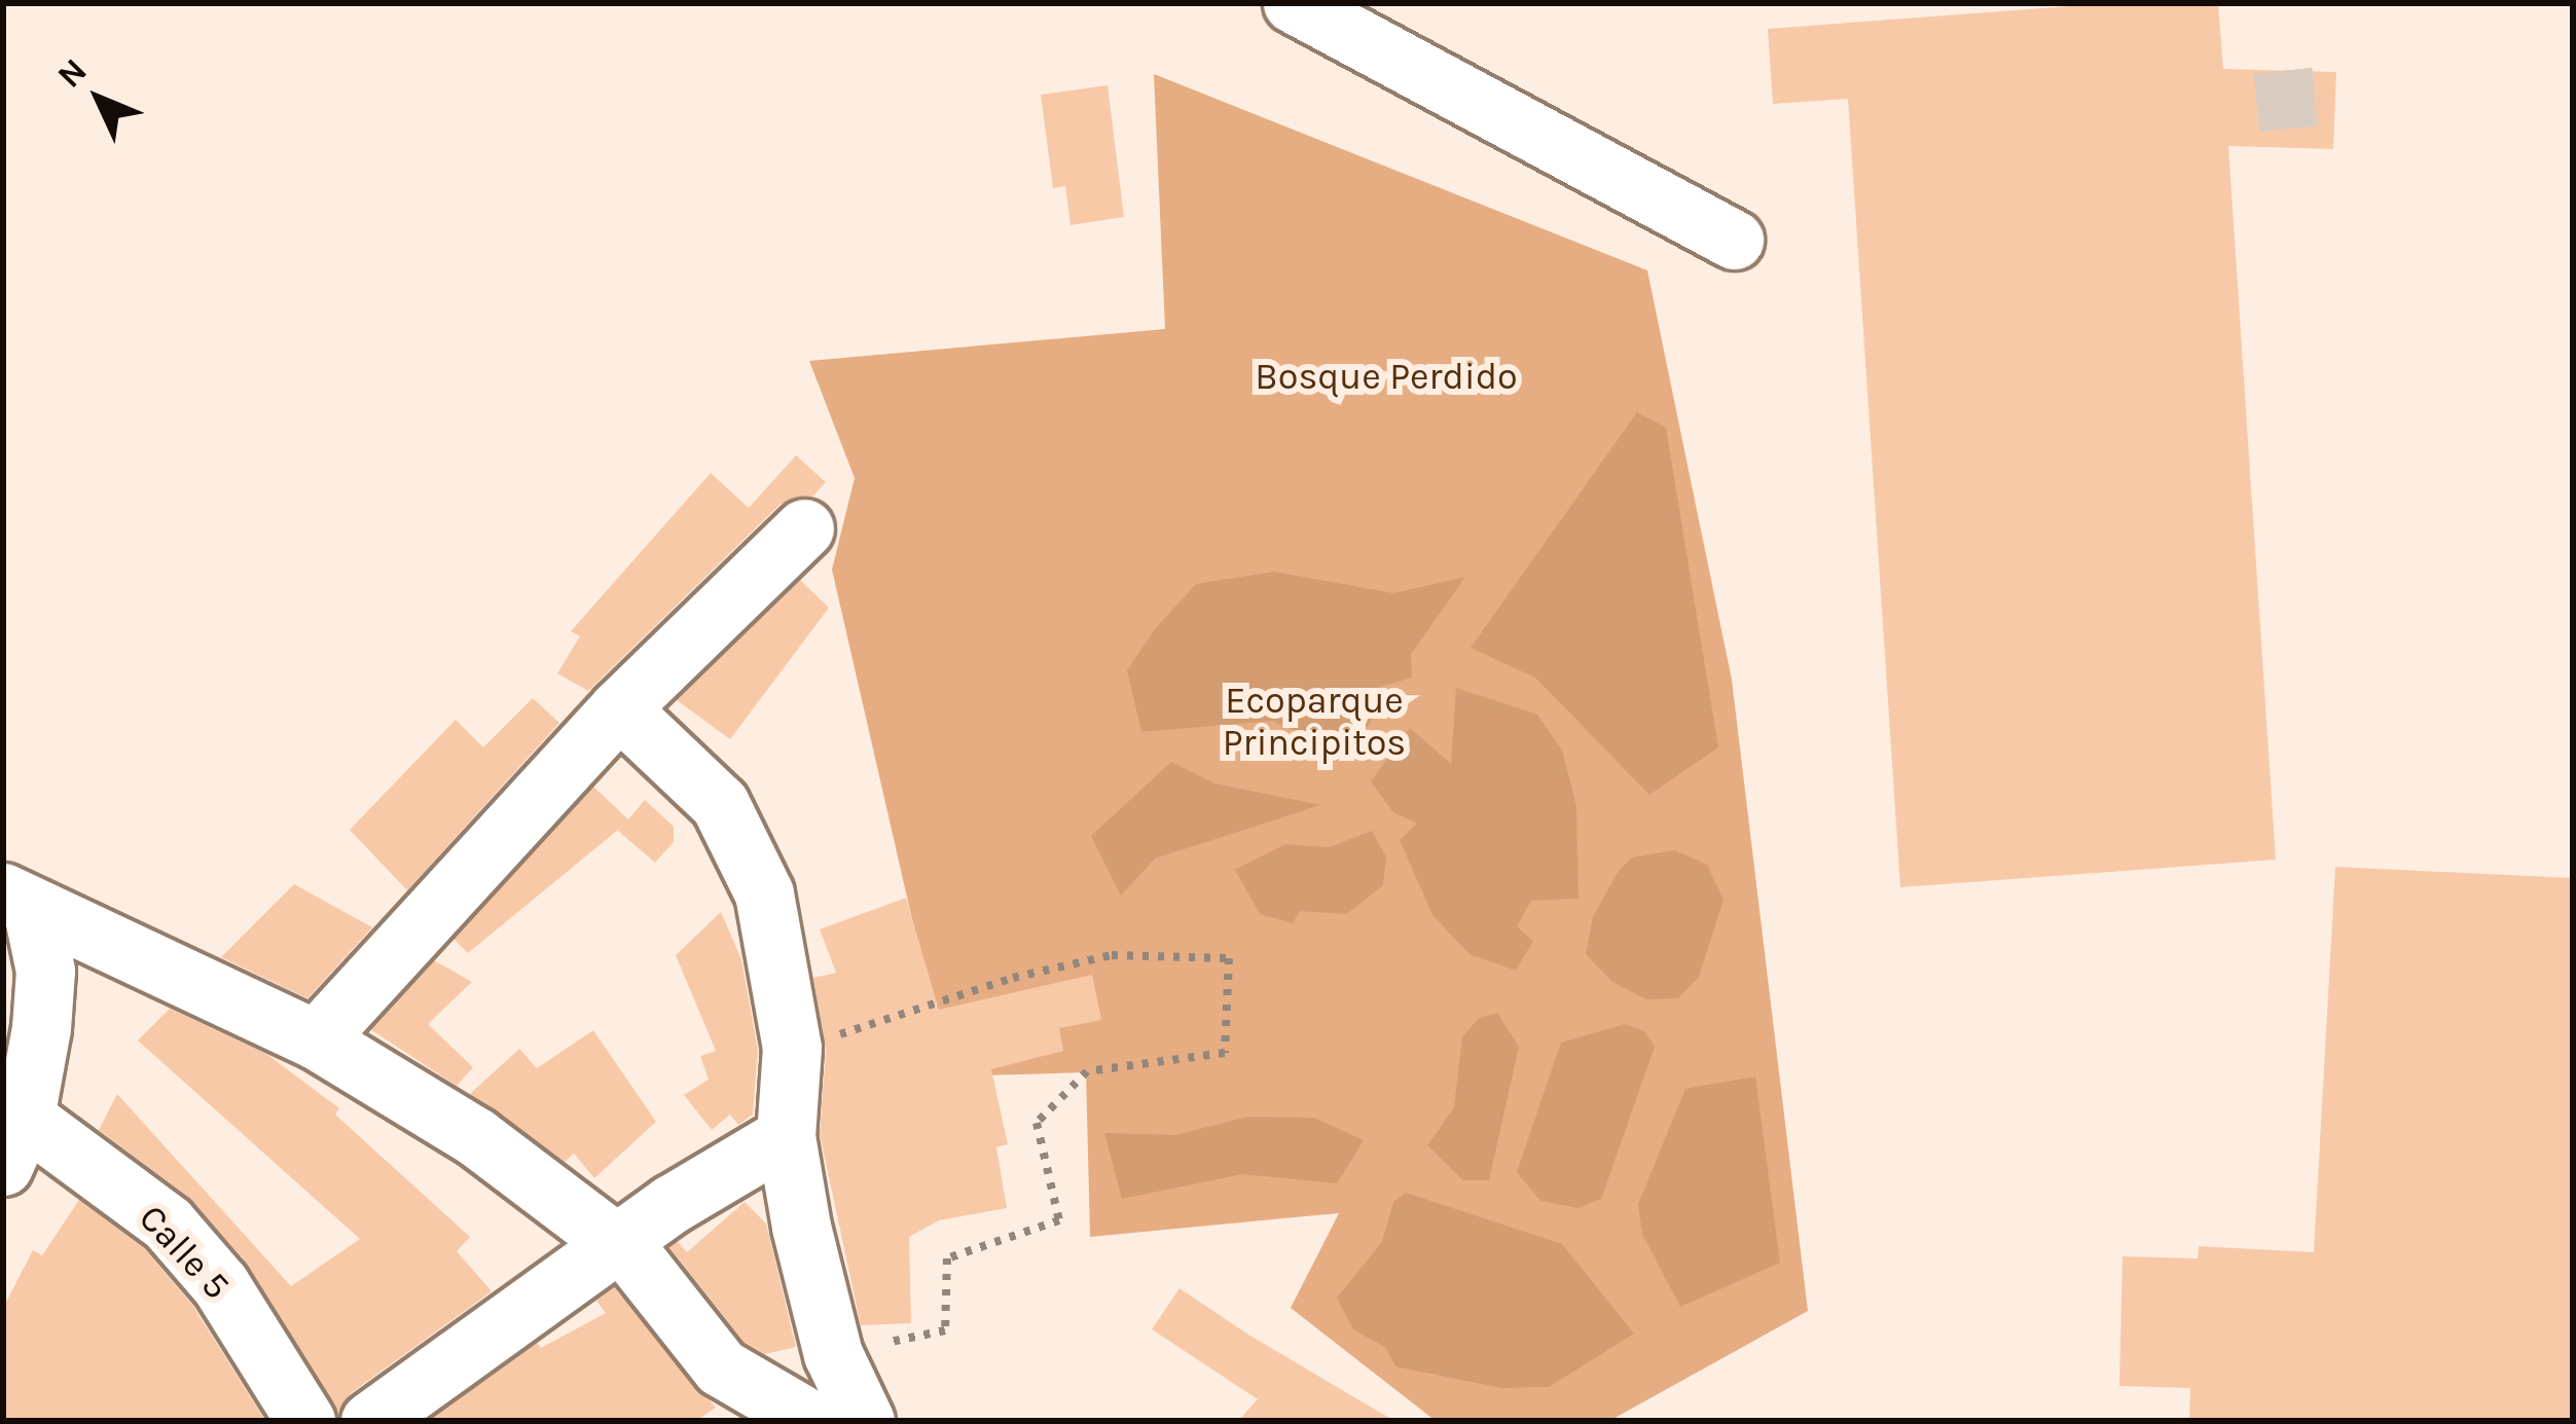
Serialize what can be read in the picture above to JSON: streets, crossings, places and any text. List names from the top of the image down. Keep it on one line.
{"streets":{"street":["Calle 5"]},"parks":["Bosque Perdido","Ecoparque Principitos"],"north":"top left"}
